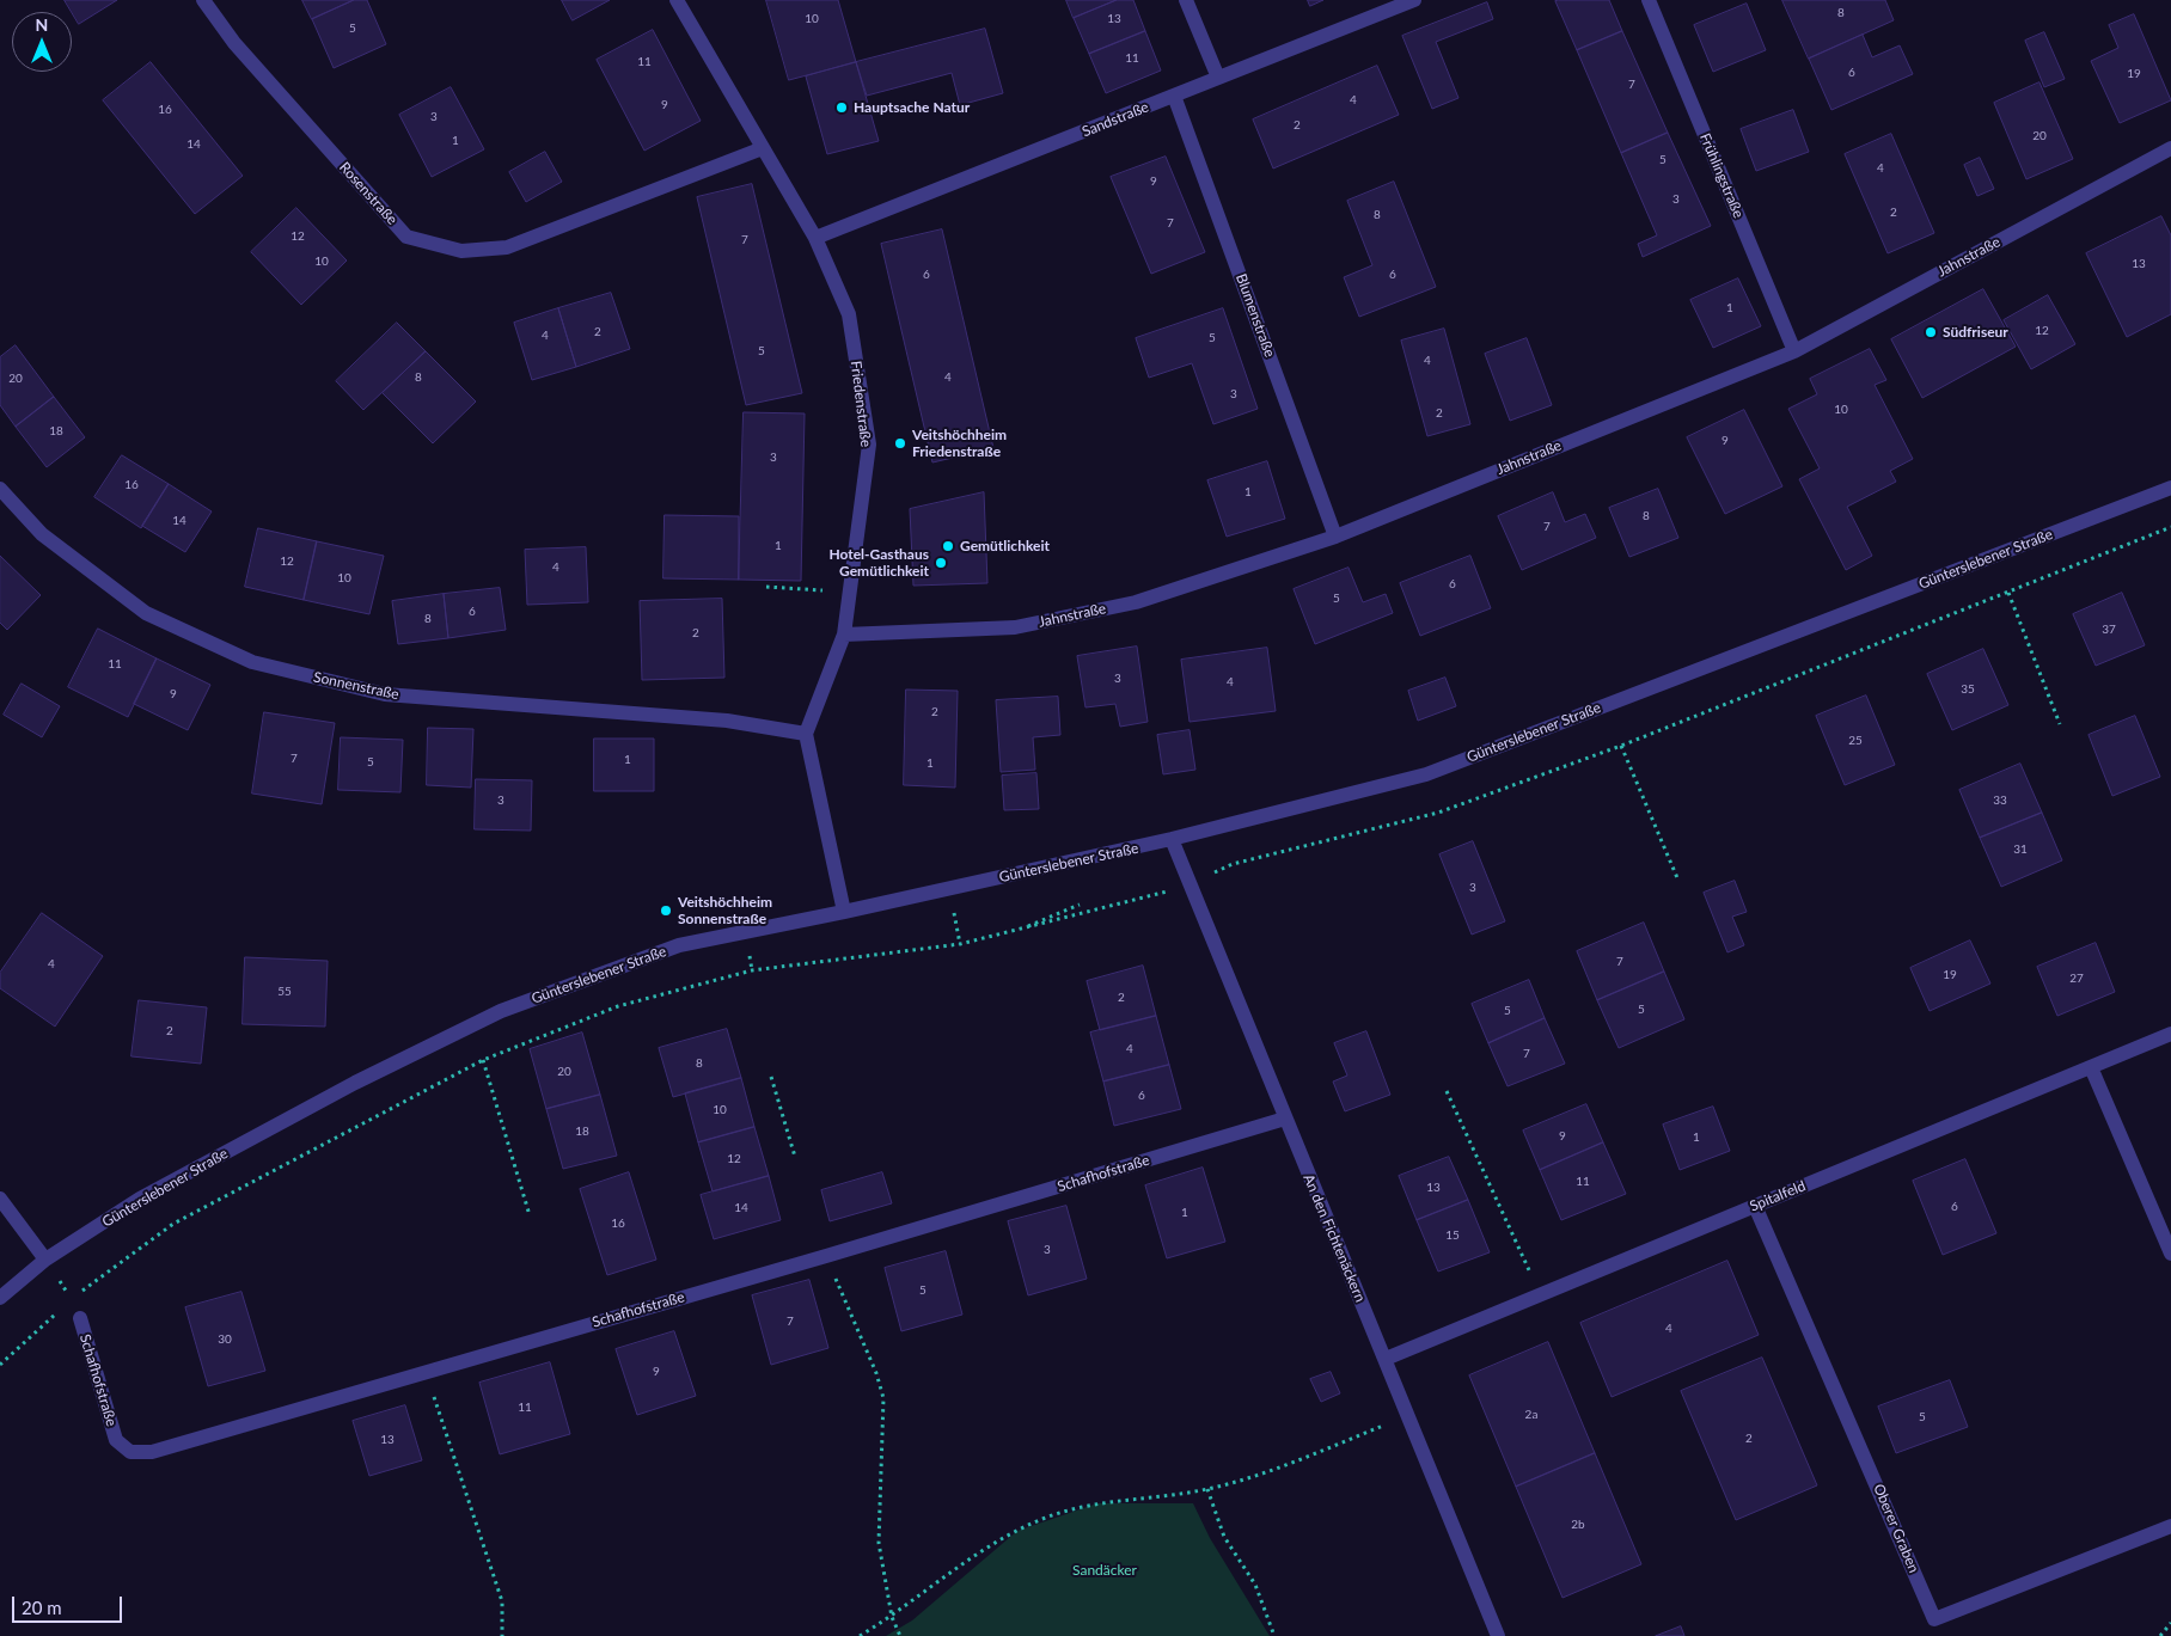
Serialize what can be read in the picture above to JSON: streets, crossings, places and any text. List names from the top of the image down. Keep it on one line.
{"streets":{"street":["Sandstraße","Frühlingstraße","Rosenstraße","Jahnstraße","Blumenstraße","Friedenstraße","Günterslebener Straße","Sonnenstraße","Schafhofstraße","Spitalfeld","An den Fichtenäckern","Oberer Graben"]},"crossings":[["Sandstraße","Blumenstraße"],["Sandstraße","Friedenstraße"],["Frühlingstraße","Jahnstraße"],["Rosenstraße","Friedenstraße"],["Jahnstraße","Blumenstraße"],["Jahnstraße","Friedenstraße"],["Friedenstraße","Sonnenstraße"],["Günterslebener Straße","An den Fichtenäckern"],["Schafhofstraße","An den Fichtenäckern"],["Spitalfeld","An den Fichtenäckern"],["Spitalfeld","Oberer Graben"]],"parks":["Sandäcker"],"places":["Hauptsache Natur","Südfriseur","Veitshöchheim Friedenstraße","Gemütlichkeit","Hotel-Gasthaus Gemütlichkeit","Veitshöchheim Sonnenstraße"],"house_numbers":["8","10","13","5","11","11","6","19","7","4","9","16","3","2","20","1","14","5","4","9","3","2","8","7","12","7","10","13","6","6","1","12","2","4","5","5","4","8","4","20","3","10","2","18","9","3","16","1","8","14","7","1","12","4","10","6","5","6","8","37","2","11","3","4","35","9","2","25","7","1","5","1","3","33","31","3","7","4","19","27","55","2","5","5","2","4","7","8","20","6","10","18","9","1","12","11","13","6","14","1","16","15","3","5","7","4","30","9","11","2a","5","2","13","2b"],"scale_bar":"20 m","north":"top"}
